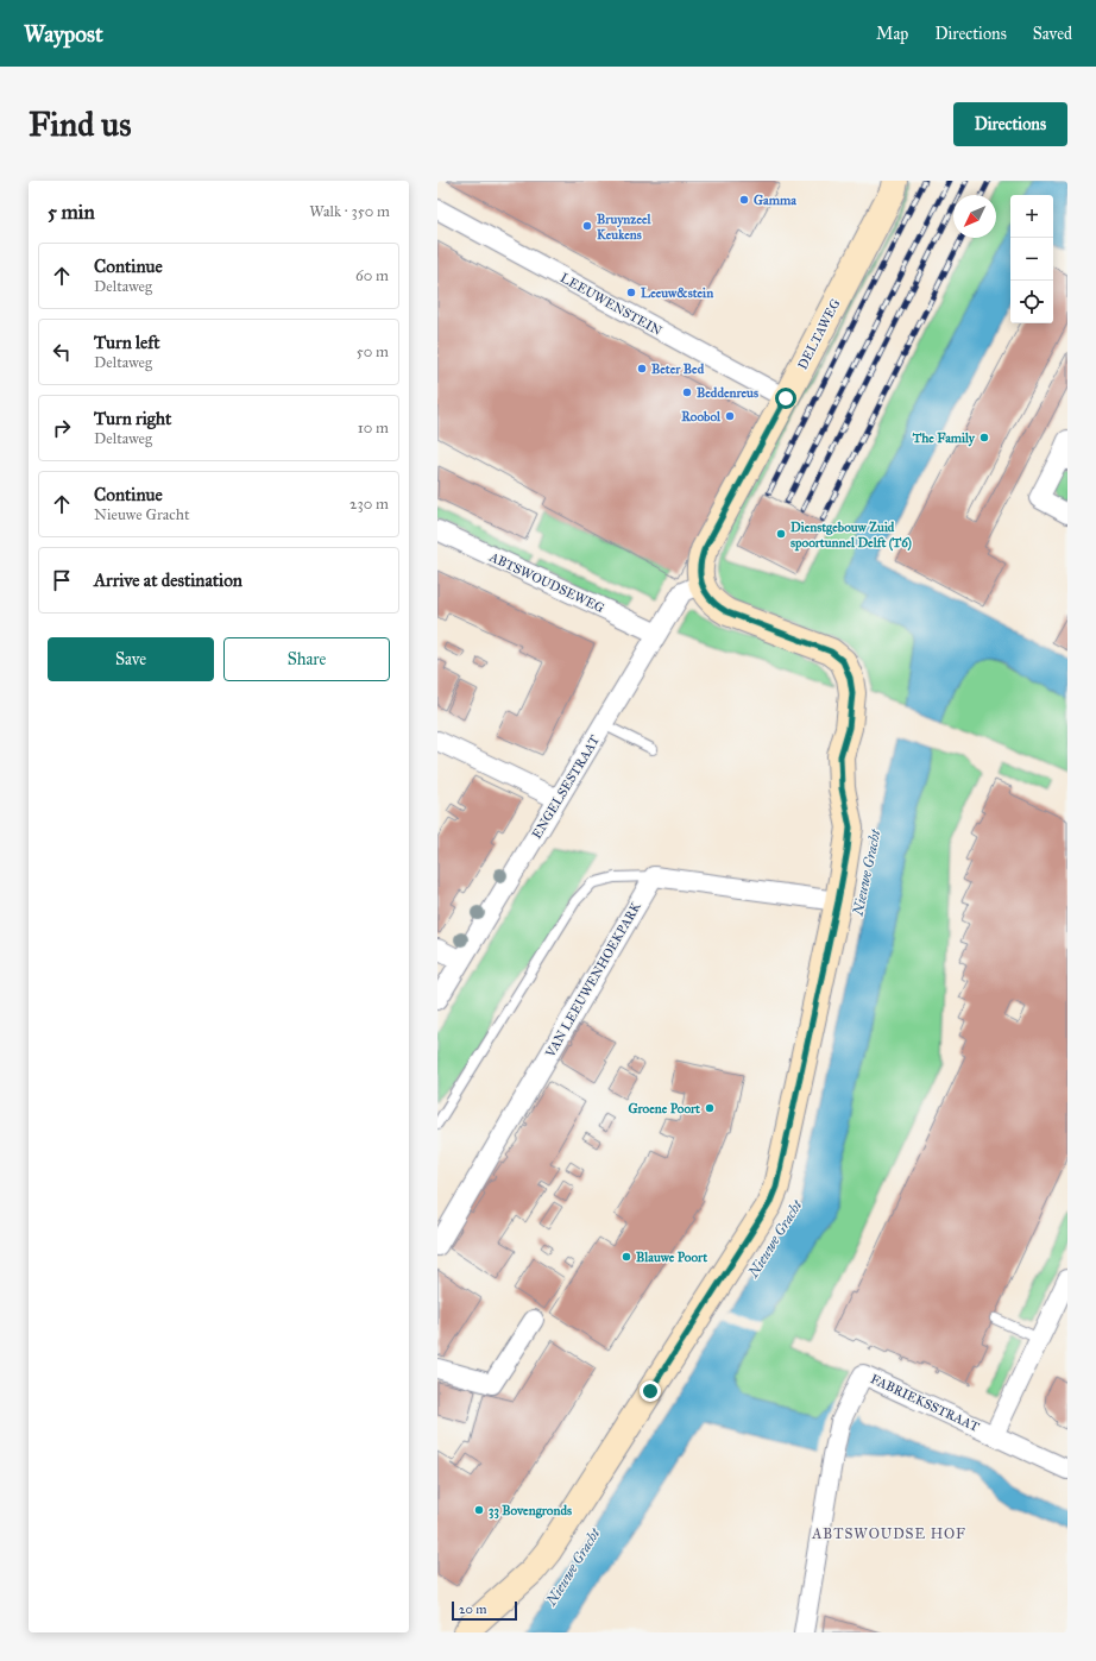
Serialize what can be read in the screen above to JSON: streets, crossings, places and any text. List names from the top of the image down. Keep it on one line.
{"streets":{"street":["LEEUWENSTEIN","DELTAWEG","ABTSWOUDSEWEG","ENGELSESTRAAT","VAN LEEUWENHOEKPARK","FABRIEKSSTRAAT"]},"crossings":[["LEEUWENSTEIN","DELTAWEG"],["DELTAWEG","ENGELSESTRAAT"],["ABTSWOUDSEWEG","ENGELSESTRAAT"]],"districts":["ABTSWOUDSE HOF"],"water":["Nieuwe Gracht"],"places":["Gamma","Bruynzeel Keukens","Leeuw&stein","Beter Bed","Beddenreus","Roobol","The Family","Dienstgebouw Zuid spoortunnel Delft (T6)","Groene Poort","Blauwe Poort","33 Bovengronds"],"scale_bar":"20 m","north":"bottom left","page":{"header":"Waypost","nav":["Map","Directions","Saved"],"buttons":["Directions",["Save","Share"]],"title":"Find us","heading":["5 min","Walk · 350 m"],"map_buttons":["+","−"],"list":[["Continue","Deltaweg","60 m"],["Turn left","Deltaweg","50 m"],["Turn right","Deltaweg","10 m"],["Continue","Nieuwe Gracht","230 m"],"Arrive at destination"],"scale":"20 m"}}
